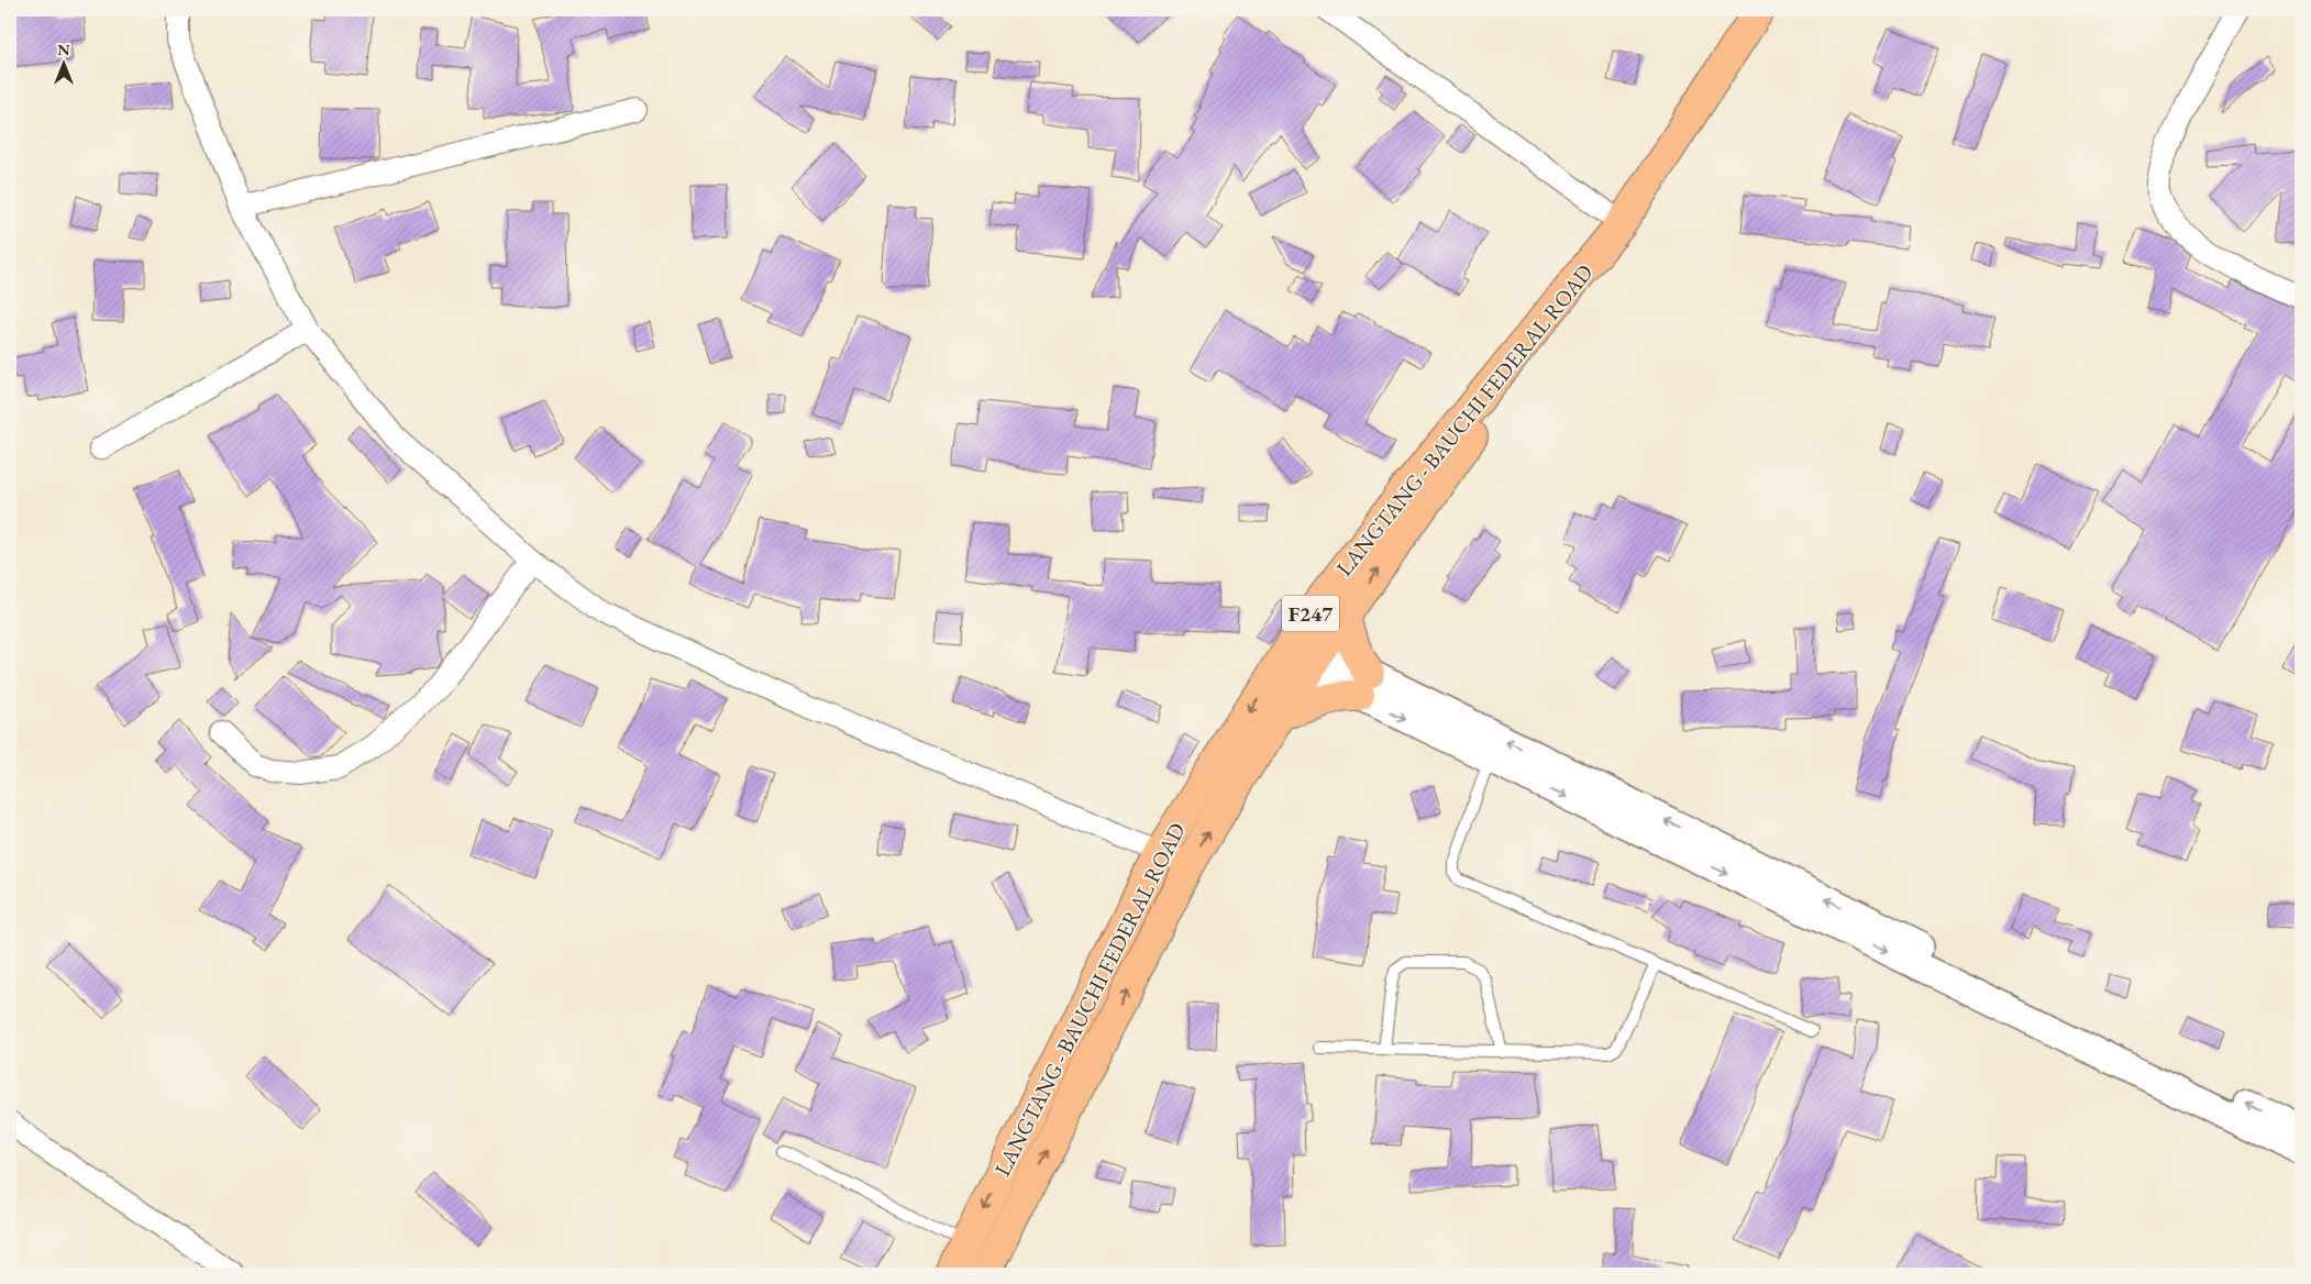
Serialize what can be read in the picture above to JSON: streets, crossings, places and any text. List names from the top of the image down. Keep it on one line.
{"streets":{"main road":["LANGTANG - BAUCHI FEDERAL ROAD","F247"]},"north":"top"}
